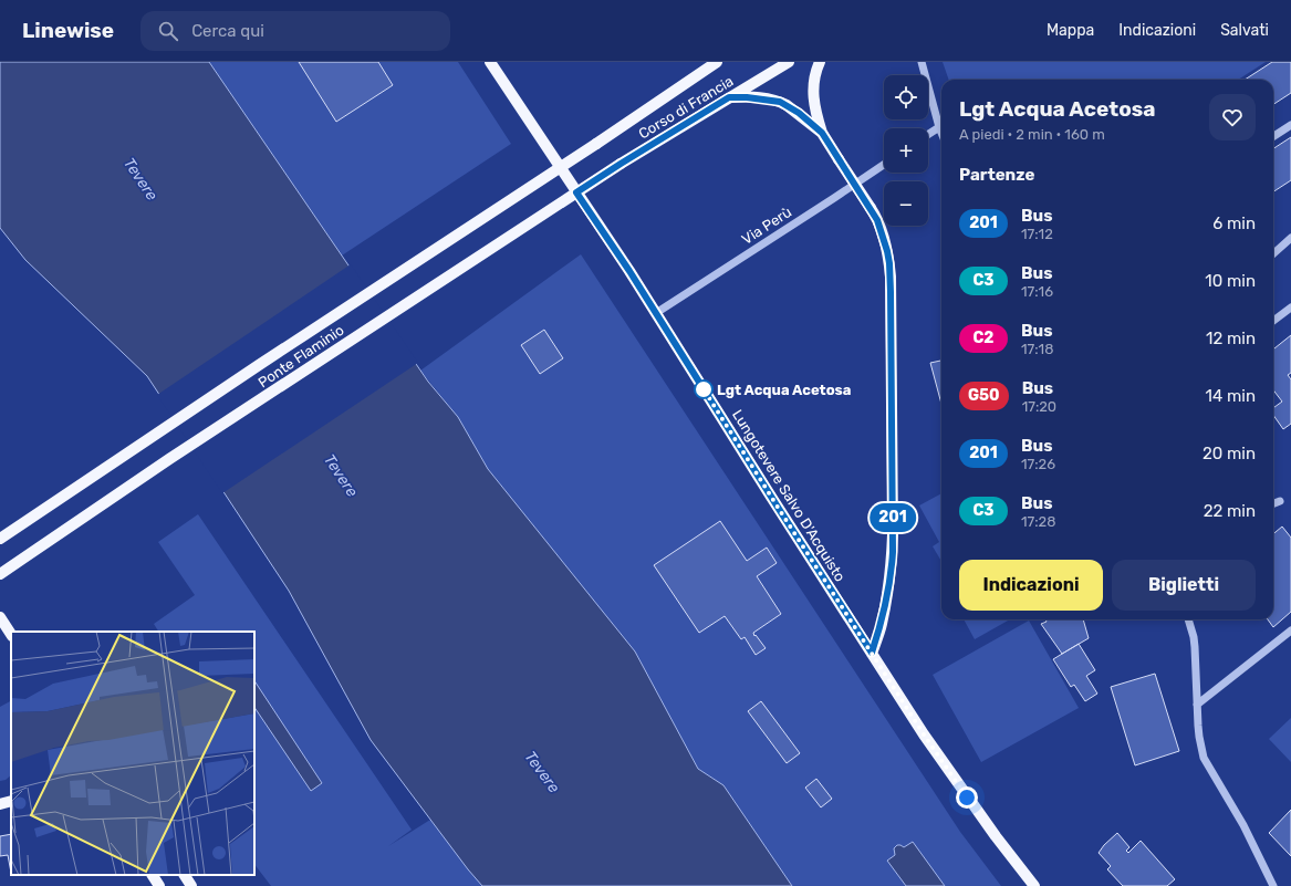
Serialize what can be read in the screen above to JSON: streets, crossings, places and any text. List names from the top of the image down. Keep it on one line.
{"streets":{"main road":["Corso di Francia","Ponte Flaminio","Lungotevere Salvo D'Acquisto"],"street":["Via Perù"]},"crossings":[["Corso di Francia","Ponte Flaminio"],["Via Perù","Lungotevere Salvo D'Acquisto"]],"water":["Tevere"],"places":["Lgt Acqua Acetosa"],"lines":["bus line 201"],"page":{"header":"Linewise","search":"Cerca qui","nav":["Mappa","Indicazioni","Salvati"],"on_map":"201","map_buttons":["+","−"],"heading":[["Lgt Acqua Acetosa","A piedi · 2 min · 160 m"],"Partenze"],"list":[{"mark":"201","name":"Bus","note":"17:12","value":"6 min"},{"mark":"C3","name":"Bus","note":"17:16","value":"10 min"},{"mark":"C2","name":"Bus","note":"17:18","value":"12 min"},{"mark":"G50","name":"Bus","note":"17:20","value":"14 min"},{"mark":"201","name":"Bus","note":"17:26","value":"20 min"},{"mark":"C3","name":"Bus","note":"17:28","value":"22 min"}],"buttons":["Indicazioni","Biglietti"]}}
